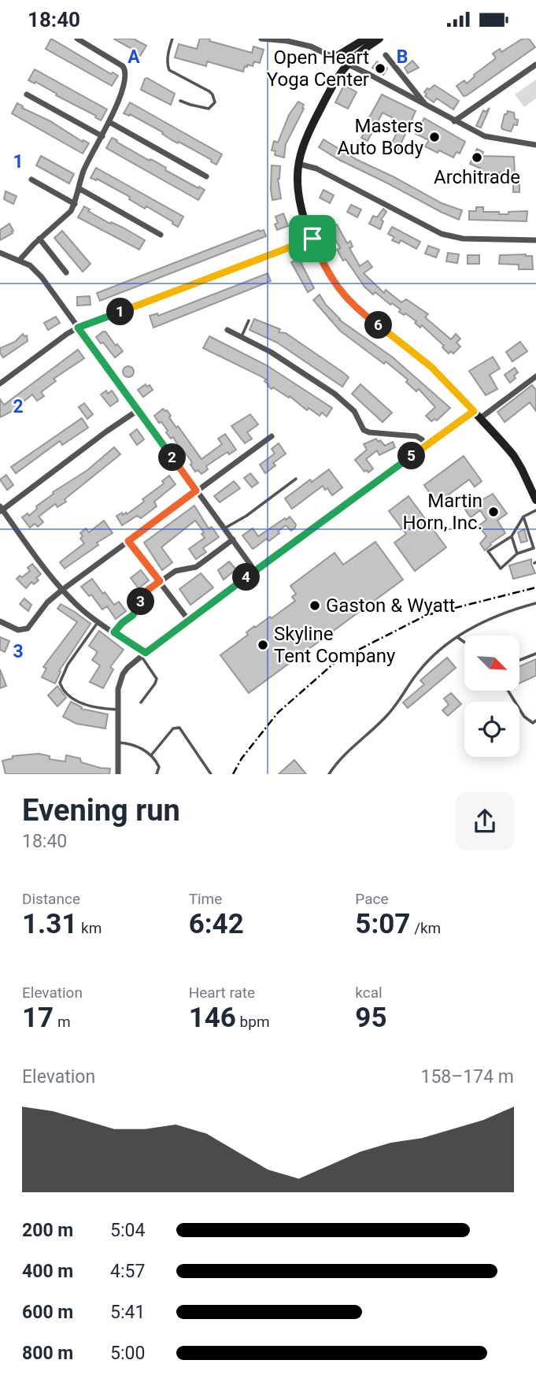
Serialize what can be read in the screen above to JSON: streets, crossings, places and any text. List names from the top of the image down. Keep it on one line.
{"places":["Open Heart Yoga Center","Masters Auto Body","Architrade","Martin Horn, Inc.","Gaston & Wyatt","Skyline Tent Company"],"north":"bottom right","page":{"status":"18:40","pins":["1","6","5","2","4","3"],"heading":["Evening run","18:40"],"stats":[["Distance","1.31 km"],["Time","6:42"],["Pace","5:07 /km"],["Elevation","17 m"],["Heart rate","146 bpm"],["kcal","95"]],"chart":["Elevation","158–174 m"],"list":[{"name":"200 m","note":"5:04"},{"name":"400 m","note":"4:57"},{"name":"600 m","note":"5:41"},{"name":"800 m","note":"5:00"}]},"grid":{"columns":["A","B"],"rows":["1","2","3"]}}
